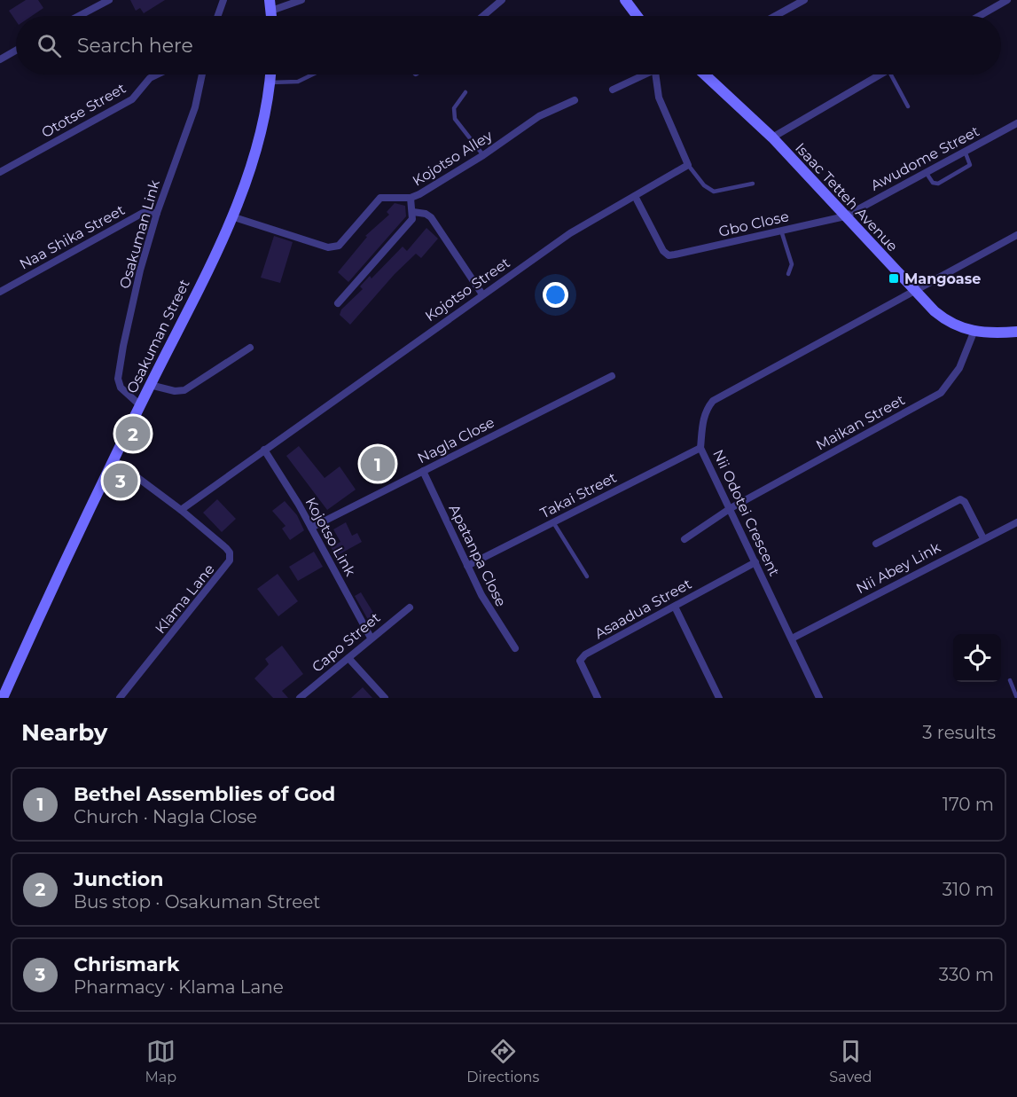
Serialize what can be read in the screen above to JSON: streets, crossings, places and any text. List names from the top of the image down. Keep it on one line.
{"streets":{"street":["Ototse Street","Kojotso Alley","Awudome Street","Isaac Tetteh Avenue","Gbo Close","Osakuman Link","Naa Shika Street","Kojotso Street","Osakuman Street","Maikan Street","Nagla Close","Takai Street","Nii Odotei Crescent","Kojotso Link","Apatanpa Close","Nii Abey Link","Klama Lane","Asaadua Street","Capo Street"]},"crossings":[["Kojotso Alley","Osakuman Street"],["Awudome Street","Isaac Tetteh Avenue"],["Awudome Street","Gbo Close"],["Isaac Tetteh Avenue","Gbo Close"],["Isaac Tetteh Avenue","Maikan Street"],["Isaac Tetteh Avenue","Nii Odotei Crescent"],["Gbo Close","Kojotso Street"],["Osakuman Link","Naa Shika Street"],["Osakuman Link","Osakuman Street"],["Kojotso Street","Kojotso Link"],["Kojotso Street","Klama Lane"],["Osakuman Street","Klama Lane"],["Maikan Street","Nii Odotei Crescent"],["Nagla Close","Kojotso Link"],["Nagla Close","Apatanpa Close"],["Takai Street","Nii Odotei Crescent"],["Takai Street","Apatanpa Close"],["Nii Odotei Crescent","Nii Abey Link"],["Nii Odotei Crescent","Asaadua Street"],["Kojotso Link","Capo Street"]],"places":{"transit":["Mangoase"]},"page":{"search":"Search here","pins":["2","1","3"],"heading":["Nearby","3 results"],"list":[{"mark":"1","name":"Bethel Assemblies of God","note":"Church · Nagla Close","value":"170 m"},{"mark":"2","name":"Junction","note":"Bus stop · Osakuman Street","value":"310 m"},{"mark":"3","name":"Chrismark","note":"Pharmacy · Klama Lane","value":"330 m"}],"nav":["Map","Directions","Saved"]}}
